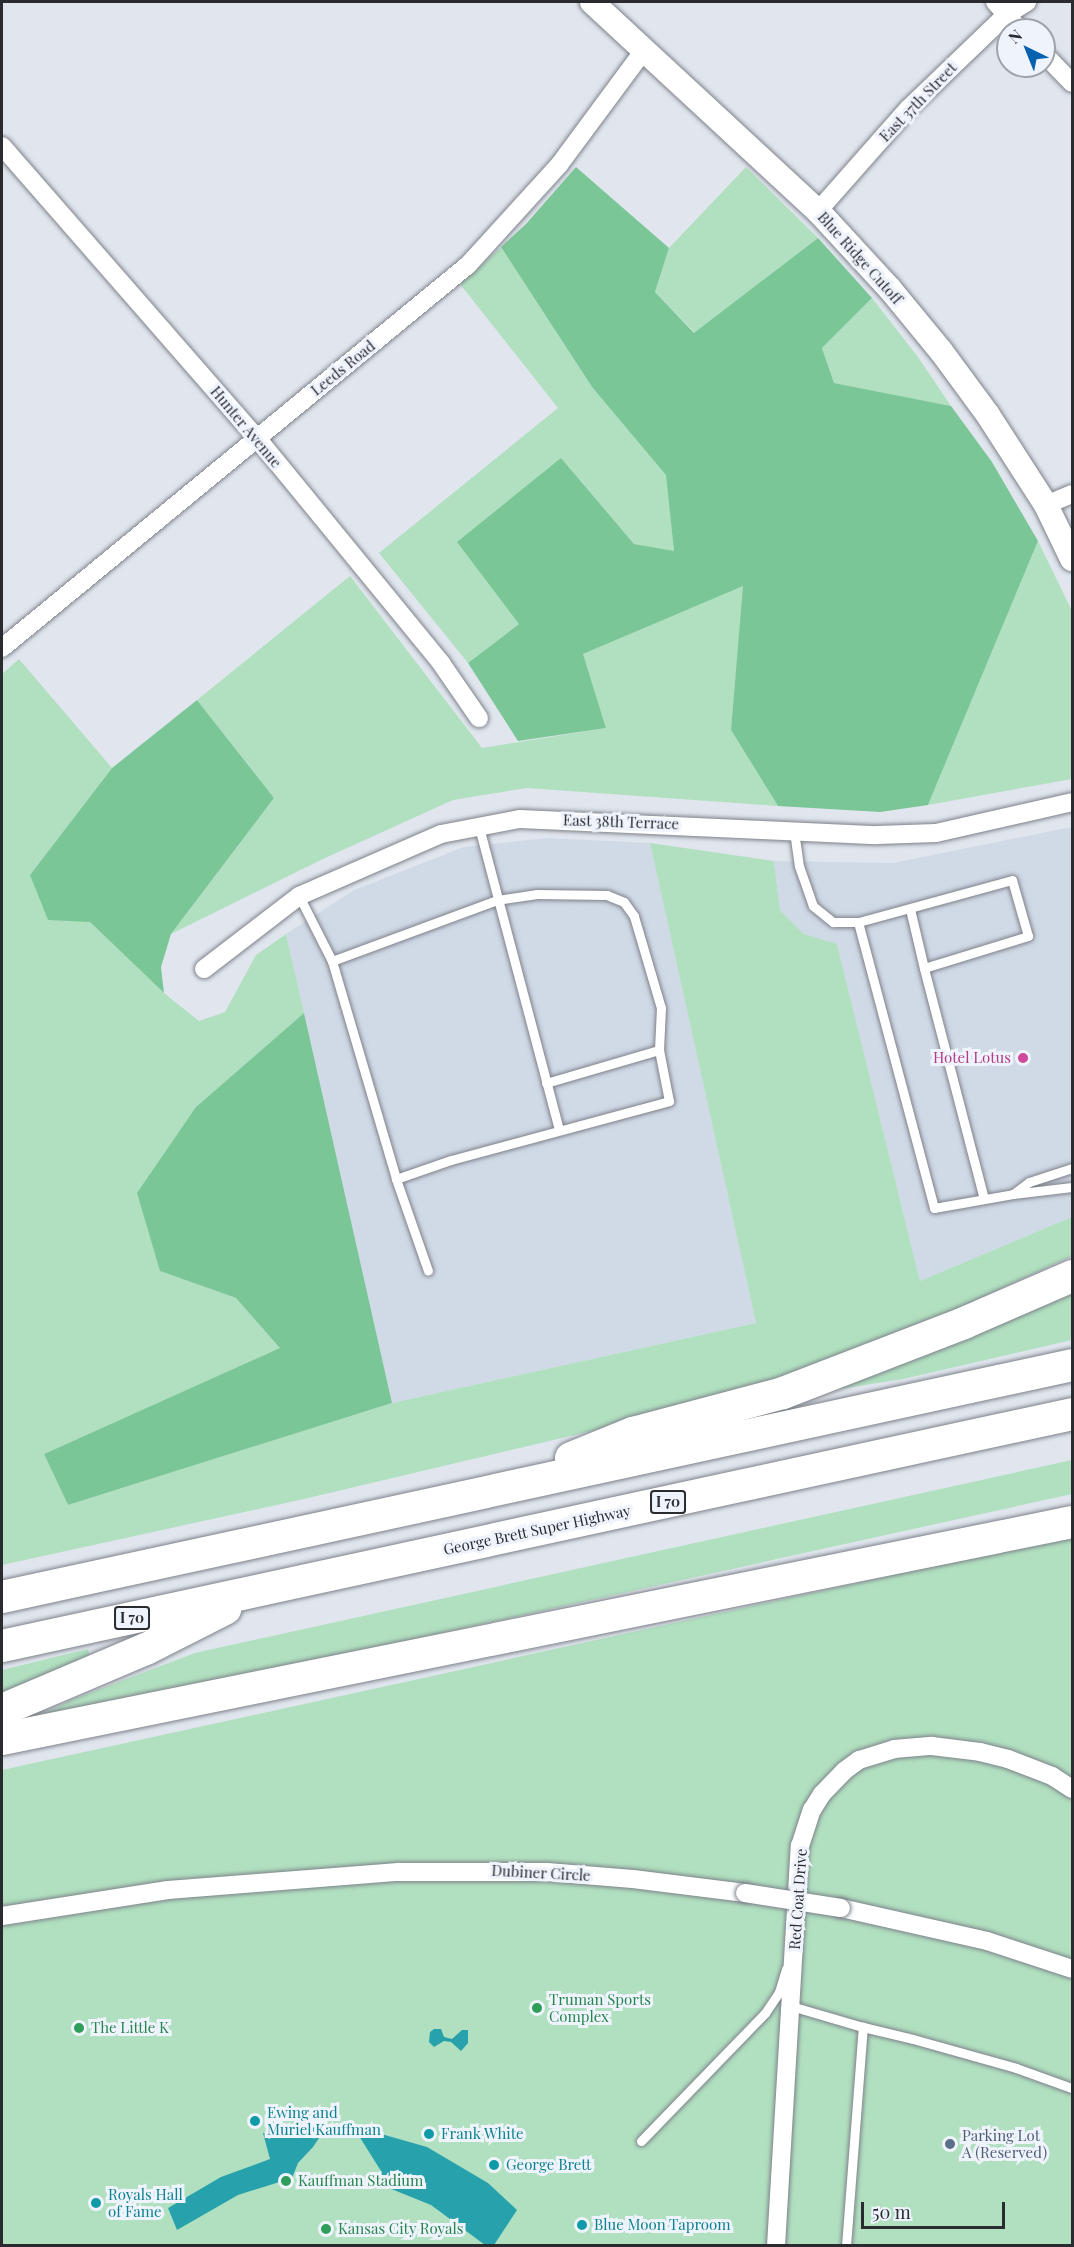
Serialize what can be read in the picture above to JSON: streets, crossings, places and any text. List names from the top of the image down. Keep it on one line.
{"streets":{"highway":["I 70","George Brett Super Highway"],"main road":["Blue Ridge Cutoff"],"street":["East 37th Street","Leeds Road","Hunter Avenue","East 38th Terrace","Dubiner Circle","Red Coat Drive"]},"crossings":[["East 37th Street","Blue Ridge Cutoff"],["Blue Ridge Cutoff","Leeds Road"],["Leeds Road","Hunter Avenue"]],"places":["Hotel Lotus","Truman Sports Complex","The Little K","Ewing and Muriel Kauffman","Frank White","Parking Lot A (Reserved)","George Brett","Kauffman Stadium","Royals Hall of Fame","Blue Moon Taproom","Kansas City Royals"],"scale_bar":"50 m","north":"top left"}
